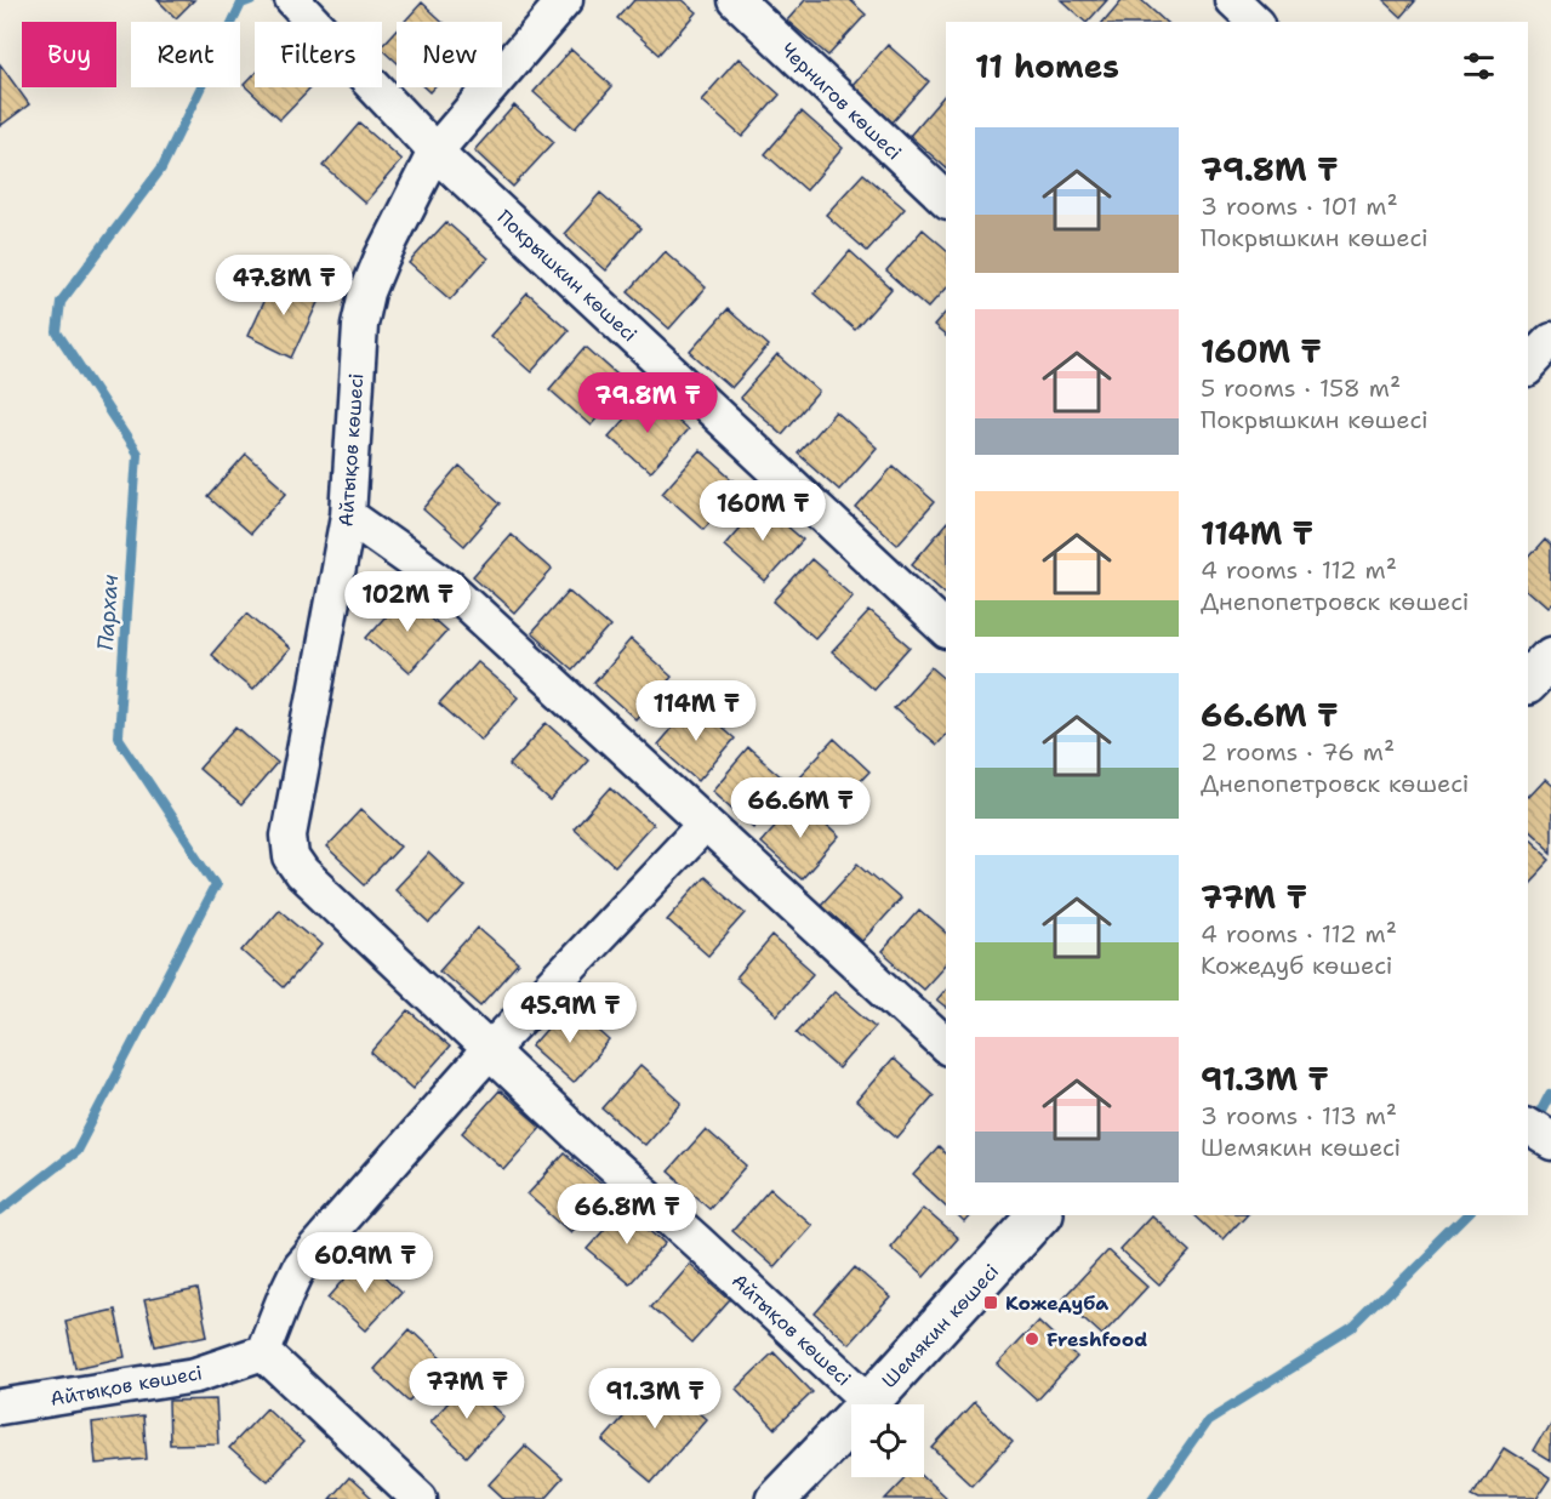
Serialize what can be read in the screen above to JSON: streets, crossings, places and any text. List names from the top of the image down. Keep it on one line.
{"streets":{"main road":["Шемякин көшесі"],"street":["Чернигов көшесі","Покрышкин көшесі","Айтықов көшесі"]},"crossings":[["Покрышкин көшесі","Айтықов көшесі"],["Айтықов көшесі","Шемякин көшесі"]],"water":["Пархач"],"places":{"transit":["Кожедуба"],"other":["Freshfood"]},"page":{"chip":["Buy","Rent","Filters","New"],"heading":"11 homes","list":[{"name":"79.8M ₸","note":"3 rooms · 101 m² · Покрышкин көшесі"},{"name":"160M ₸","note":"5 rooms · 158 m² · Покрышкин көшесі"},{"name":"114M ₸","note":"4 rooms · 112 m² · Днепопетровск көшесі"},{"name":"66.6M ₸","note":"2 rooms · 76 m² · Днепопетровск көшесі"},{"name":"77M ₸","note":"4 rooms · 112 m² · Кожедуб көшесі"},{"name":"91.3M ₸","note":"3 rooms · 113 m² · Шемякин көшесі"}],"price":["47.8M ₸","79.8M ₸","160M ₸","102M ₸","114M ₸","66.6M ₸","45.9M ₸","66.8M ₸","60.9M ₸","77M ₸","91.3M ₸"]}}
